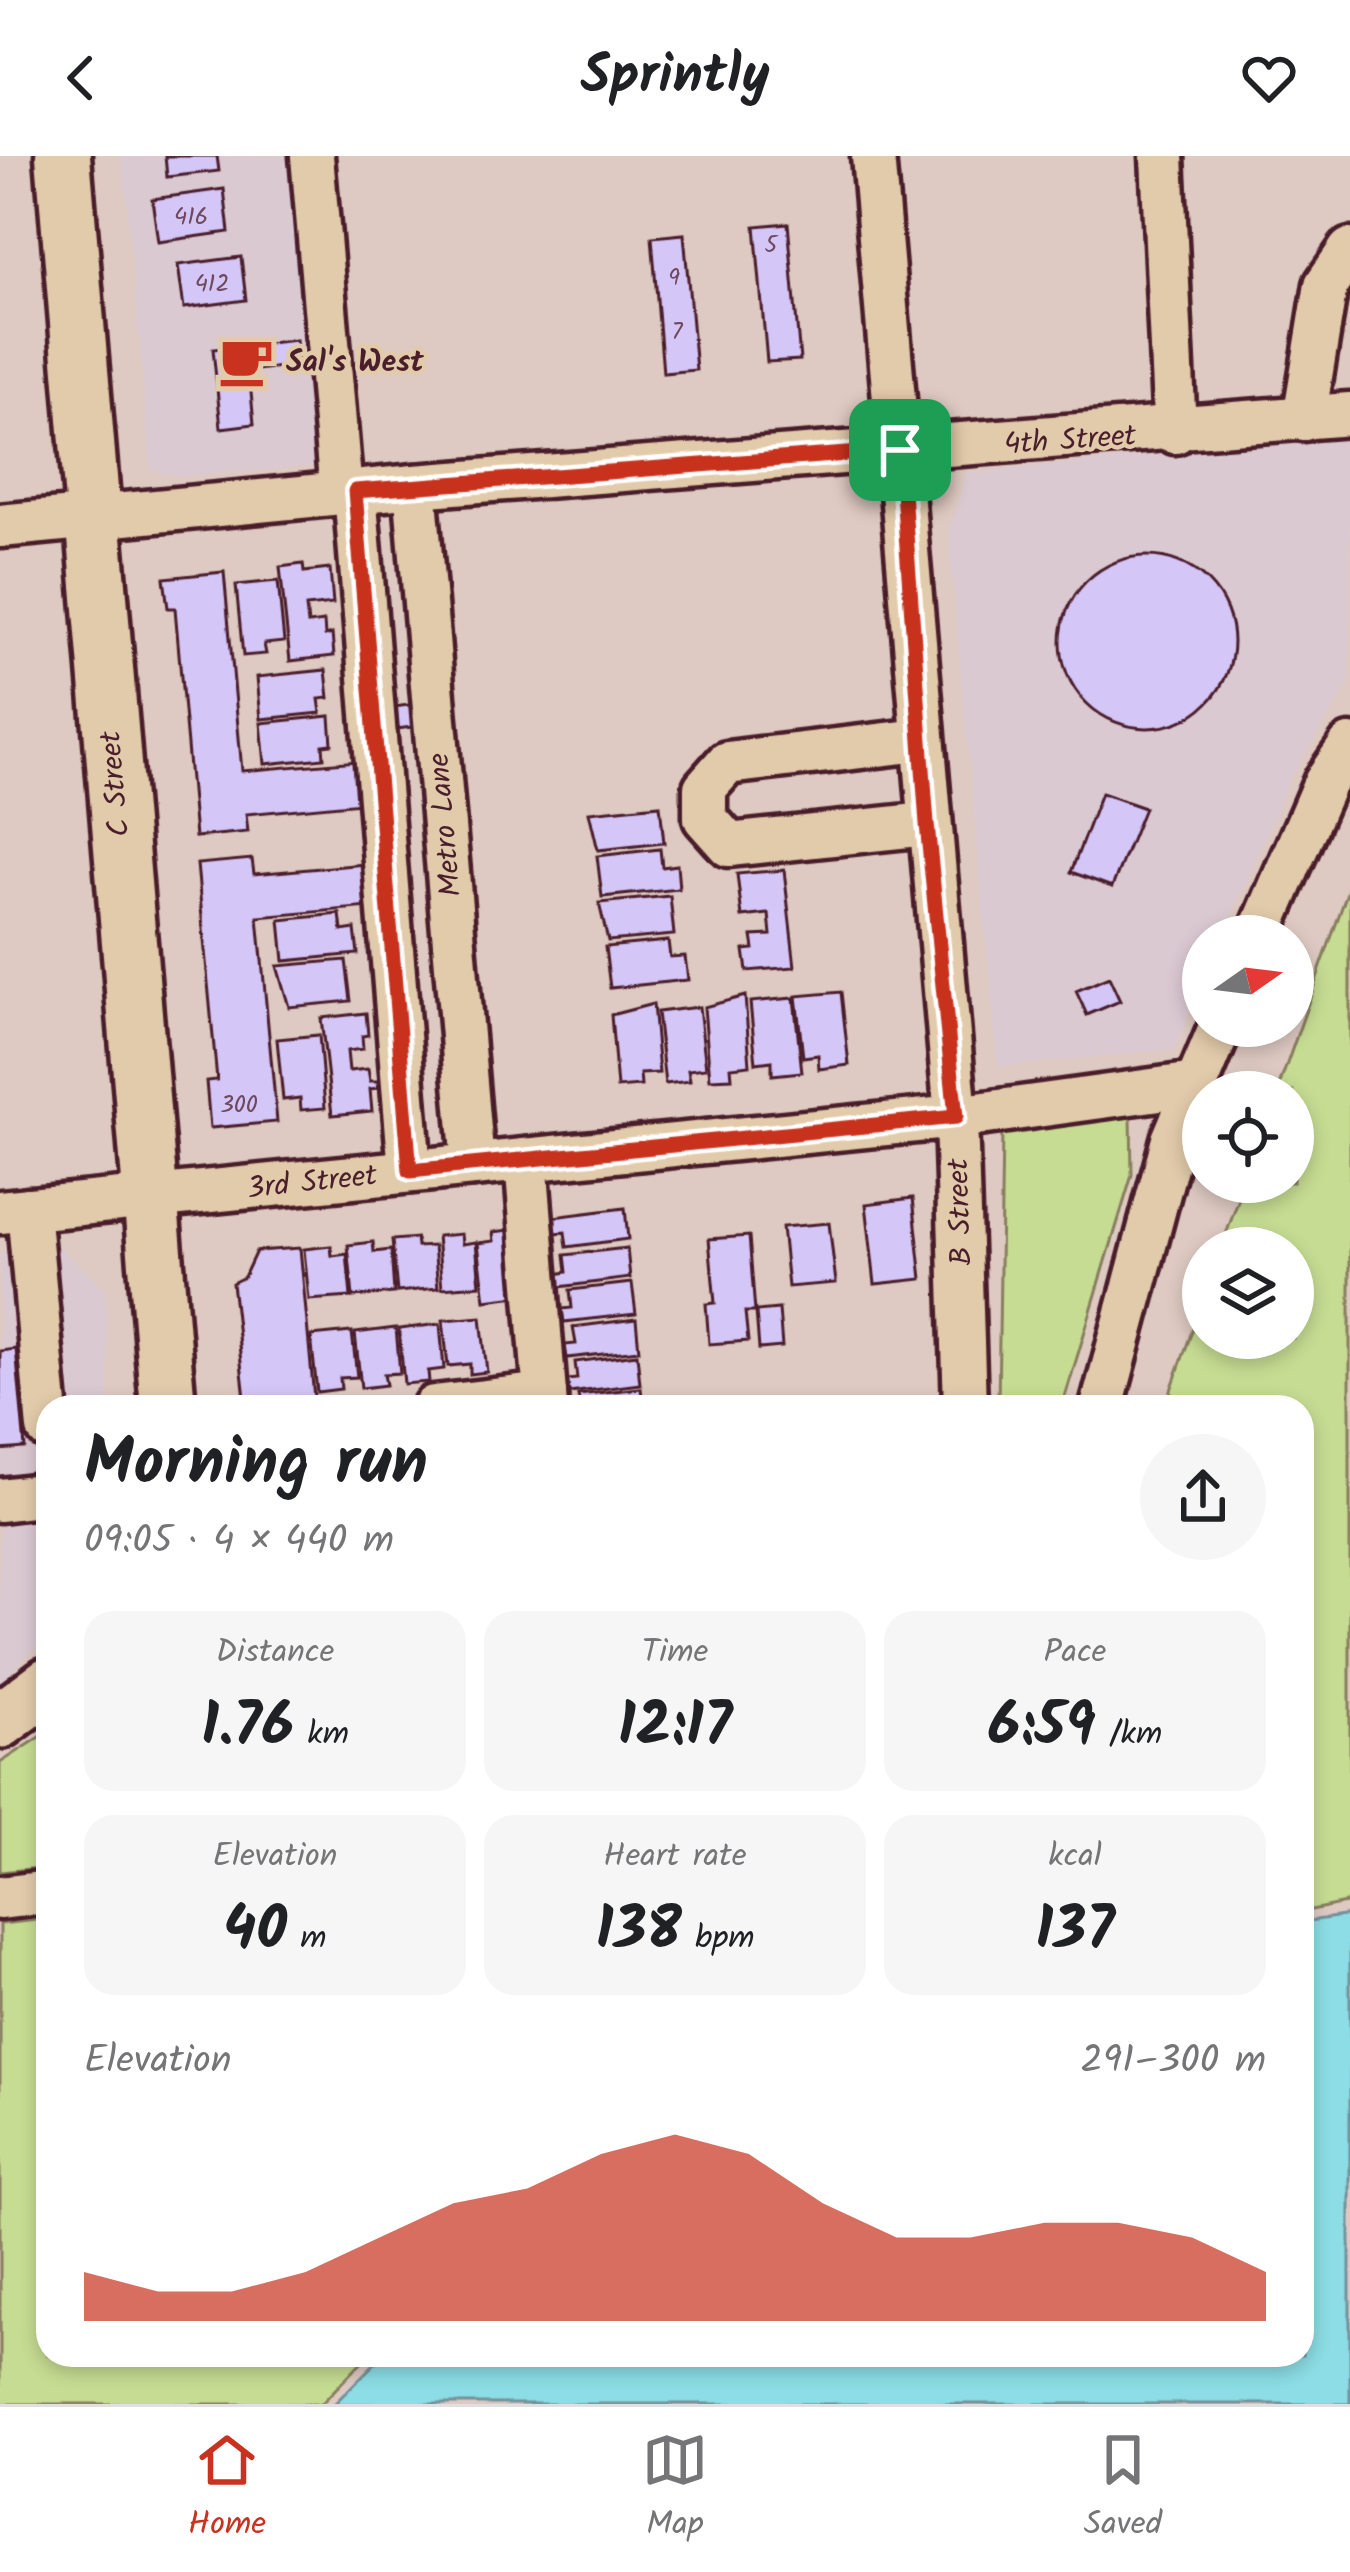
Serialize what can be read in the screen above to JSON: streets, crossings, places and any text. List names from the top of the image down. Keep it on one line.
{"streets":{"main road":["C Street"],"street":["4th Street","Metro Lane","3rd Street","B Street"]},"crossings":[["4th Street","C Street"],["4th Street","Metro Lane"],["4th Street","B Street"],["C Street","3rd Street"],["Metro Lane","3rd Street"],["3rd Street","B Street"]],"places":{"cafe":["Sal's West"]},"house_numbers":["416","5","9","412","7","300"],"north":"right","page":{"header":"Sprintly","heading":["Morning run","09:05 · 4 × 440 m"],"stats":[["Distance","1.76 km"],["Time","12:17"],["Pace","6:59 /km"],["Elevation","40 m"],["Heart rate","138 bpm"],["kcal","137"]],"chart":["Elevation","291–300 m"],"tabs":["Home","Map","Saved"]}}
